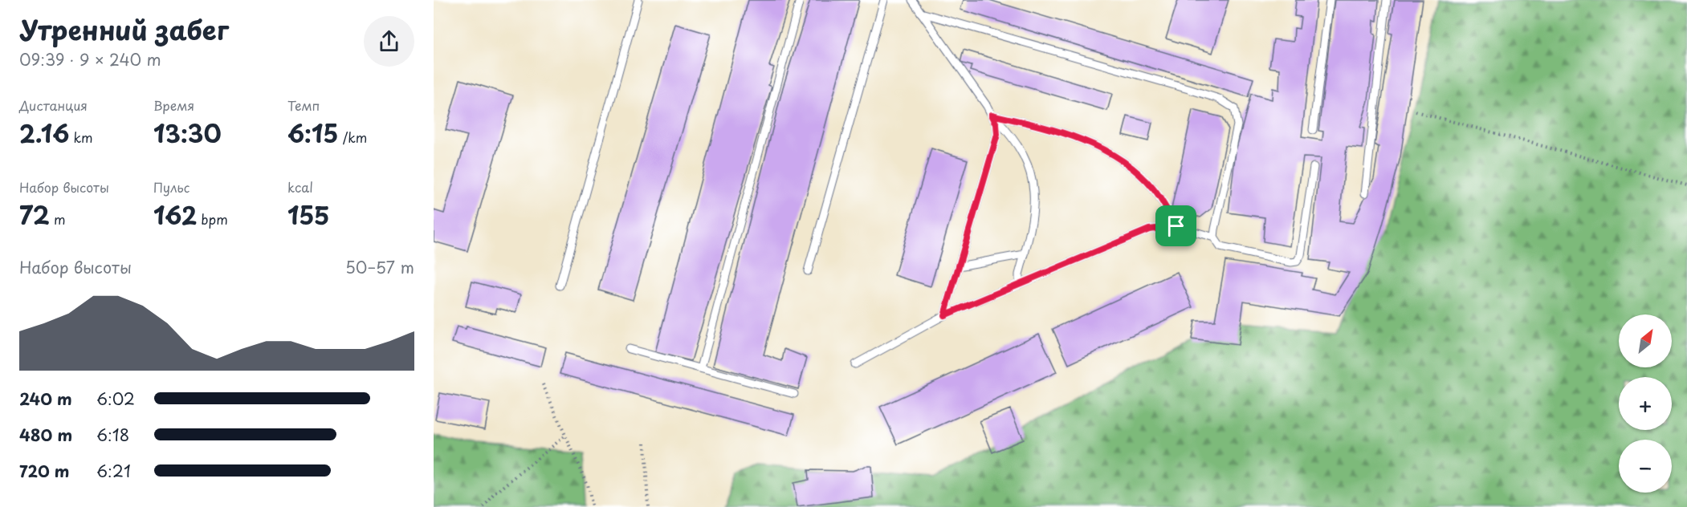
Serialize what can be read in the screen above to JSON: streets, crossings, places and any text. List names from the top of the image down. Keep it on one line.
{"north":"top right","page":{"heading":["Утренний забег","09:39 · 9 × 240 m"],"stats":[["Дистанция","2.16 km"],["Время","13:30"],["Темп","6:15 /km"],["Набор высоты","72 m"],["Пульс","162 bpm"],["kcal","155"]],"chart":["Набор высоты","50–57 m"],"map_buttons":["+","−"],"list":[{"name":"240 m","note":"6:02"},{"name":"480 m","note":"6:18"},{"name":"720 m","note":"6:21"}]}}
